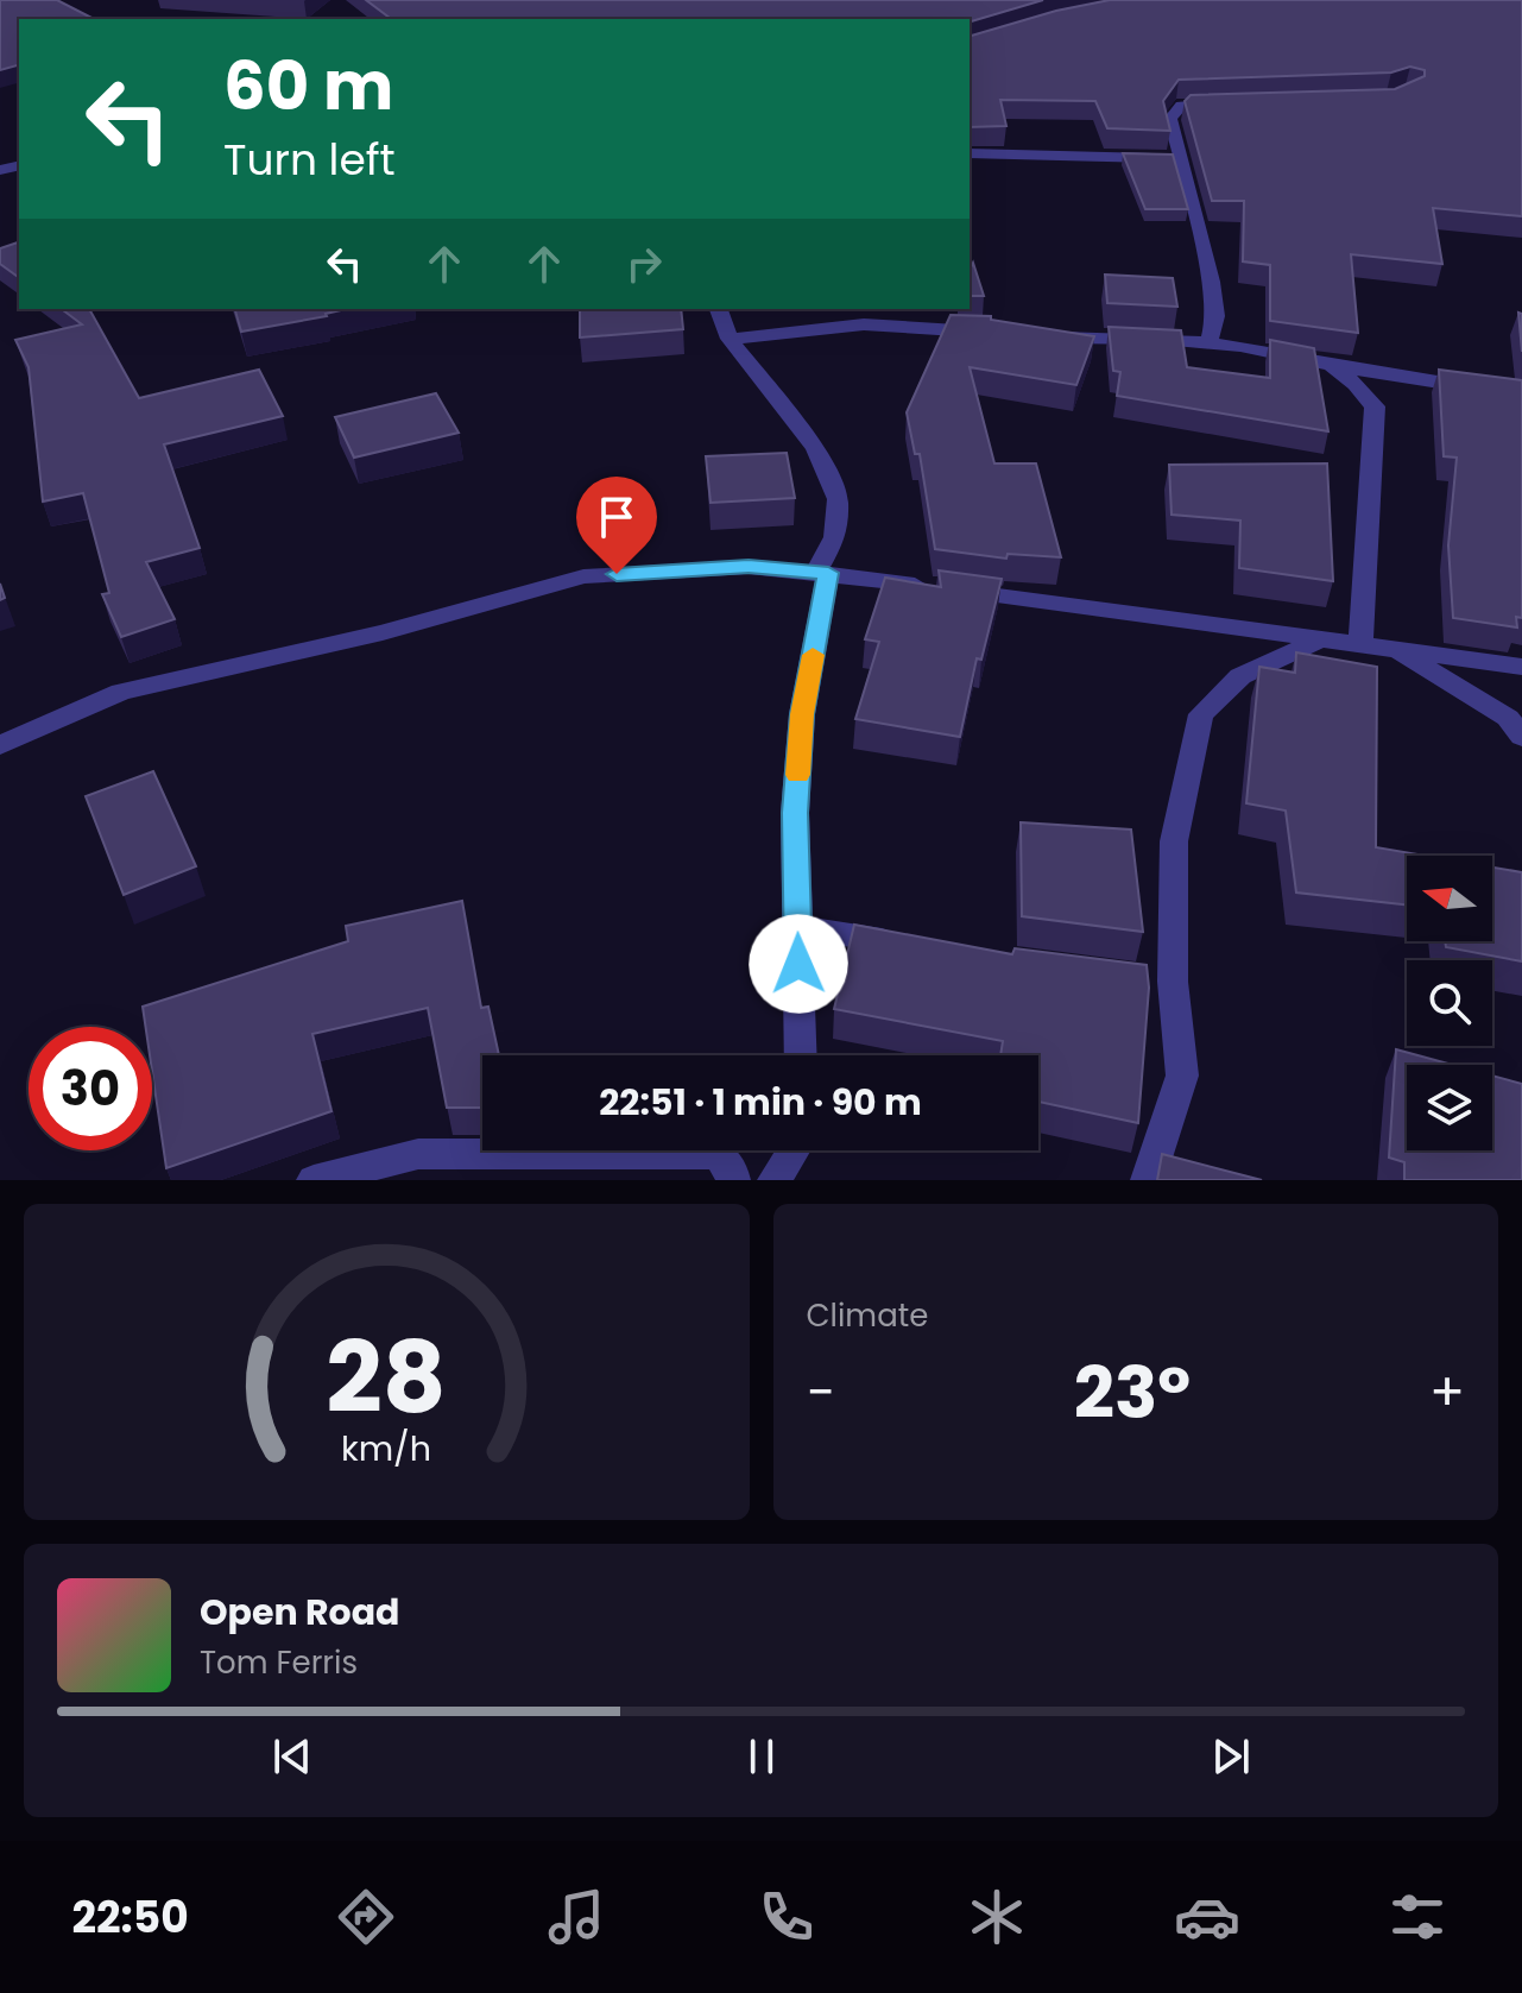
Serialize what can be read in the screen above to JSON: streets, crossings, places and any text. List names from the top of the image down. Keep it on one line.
{"north":"left","page":{"turn":["60 m","Turn left"],"limit":"30","trip":"22:51 · 1 min · 90 m","tile":"Climate","heat":["−","23°","+"],"song":["Open Road","Tom Ferris"],"tabs":"22:50","gauge":["28","km/h"]}}
